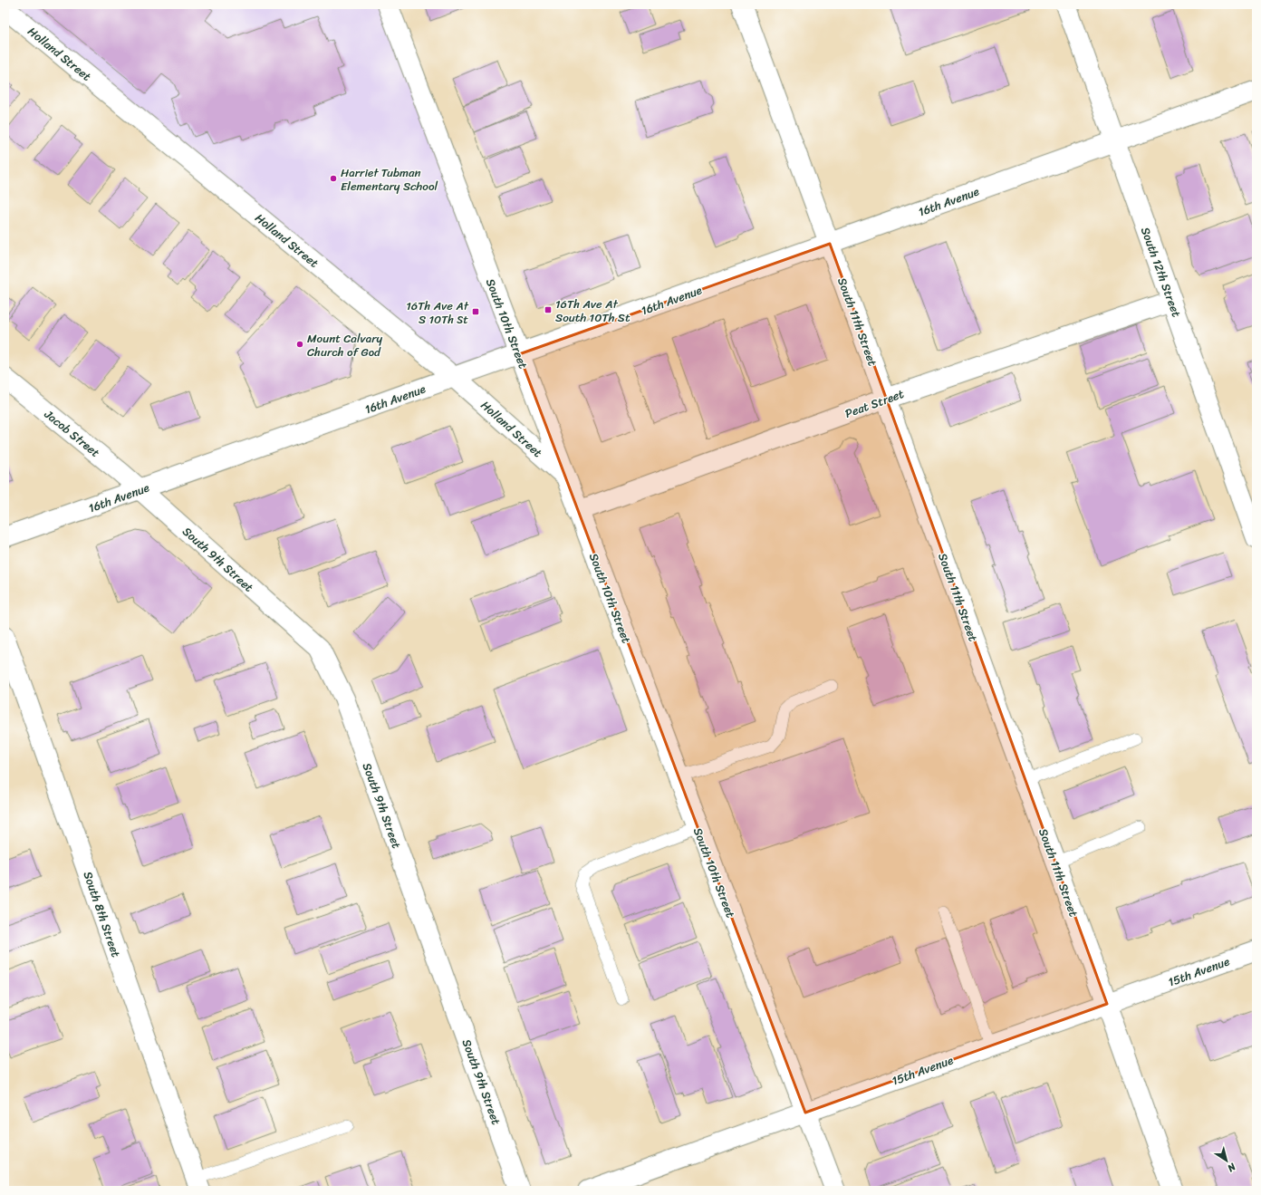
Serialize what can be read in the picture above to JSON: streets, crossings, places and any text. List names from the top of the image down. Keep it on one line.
{"streets":{"street":["Holland Street","16th Avenue","South 12th Street","South 11th Street","South 10th Street","Peat Street","Jacob Street","South 9th Street","South 8th Street","15th Avenue"]},"crossings":[["Holland Street","16th Avenue"],["Holland Street","South 10th Street"],["16th Avenue","South 12th Street"],["16th Avenue","South 11th Street"],["16th Avenue","South 10th Street"],["16th Avenue","Jacob Street"],["16th Avenue","South 9th Street"],["South 12th Street","Peat Street"],["South 11th Street","Peat Street"],["South 11th Street","15th Avenue"],["South 10th Street","Peat Street"],["South 10th Street","15th Avenue"],["Jacob Street","South 9th Street"]],"places":{"other":["Harriet Tubman Elementary School","Mount Calvary Church of God"],"transit":["16Th Ave At South 10Th St","16Th Ave At S 10Th St"]},"north":"bottom right"}
